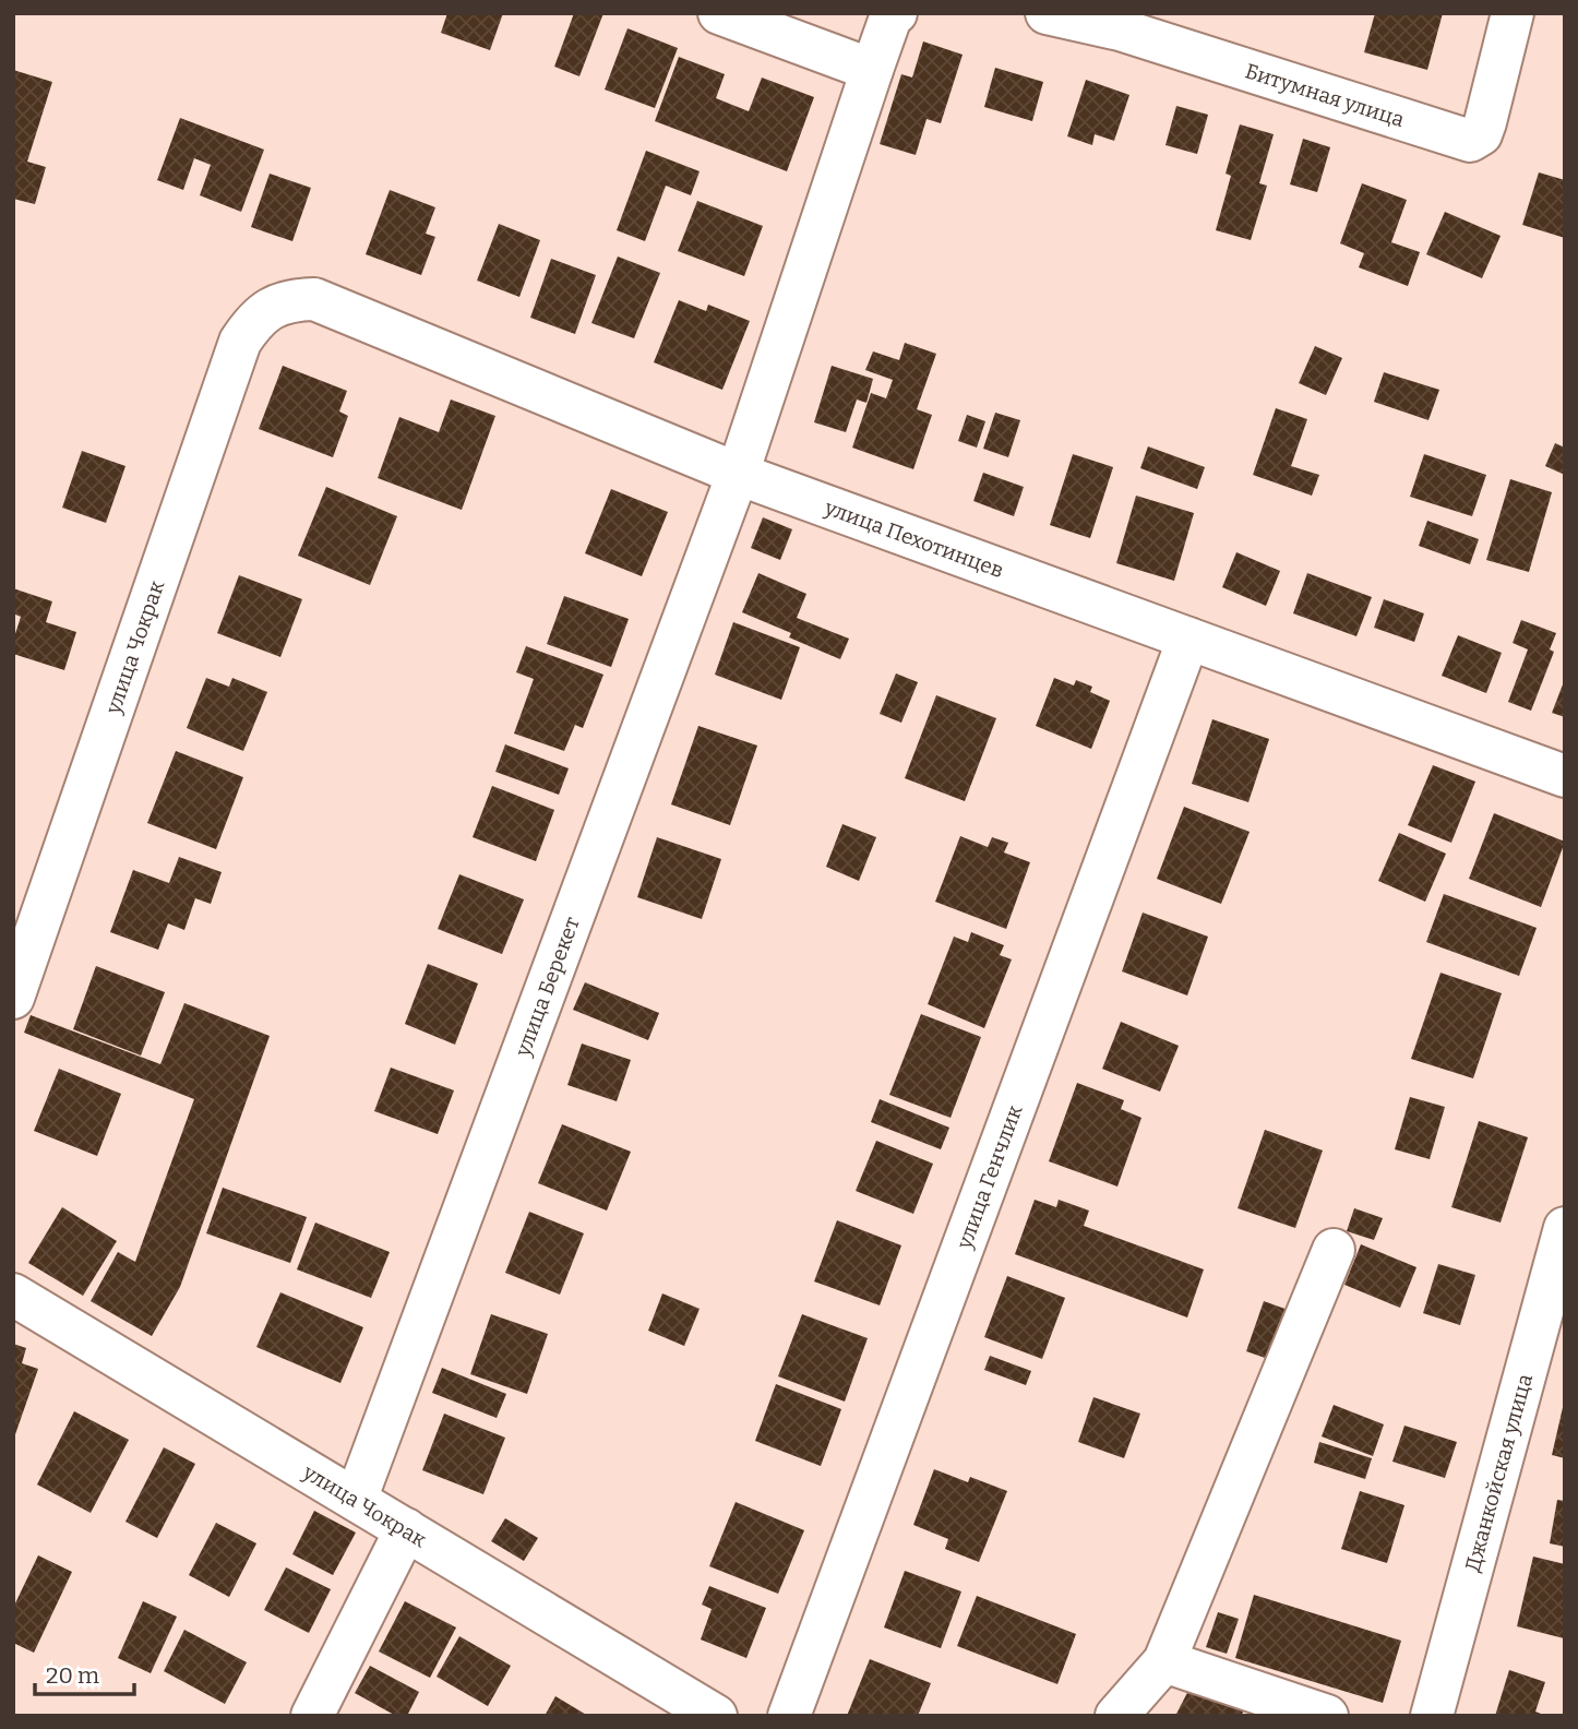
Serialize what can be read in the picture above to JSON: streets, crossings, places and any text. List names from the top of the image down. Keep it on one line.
{"streets":{"street":["Битумная улица","улица Пехотинцев","улица Чокрак","улица Берекет","улица Генчлик","Джанкойская улица"]},"crossings":[["улица Пехотинцев","улица Чокрак"],["улица Пехотинцев","улица Берекет"],["улица Пехотинцев","улица Генчлик"],["улица Чокрак","улица Берекет"]],"scale_bar":"20 m"}
